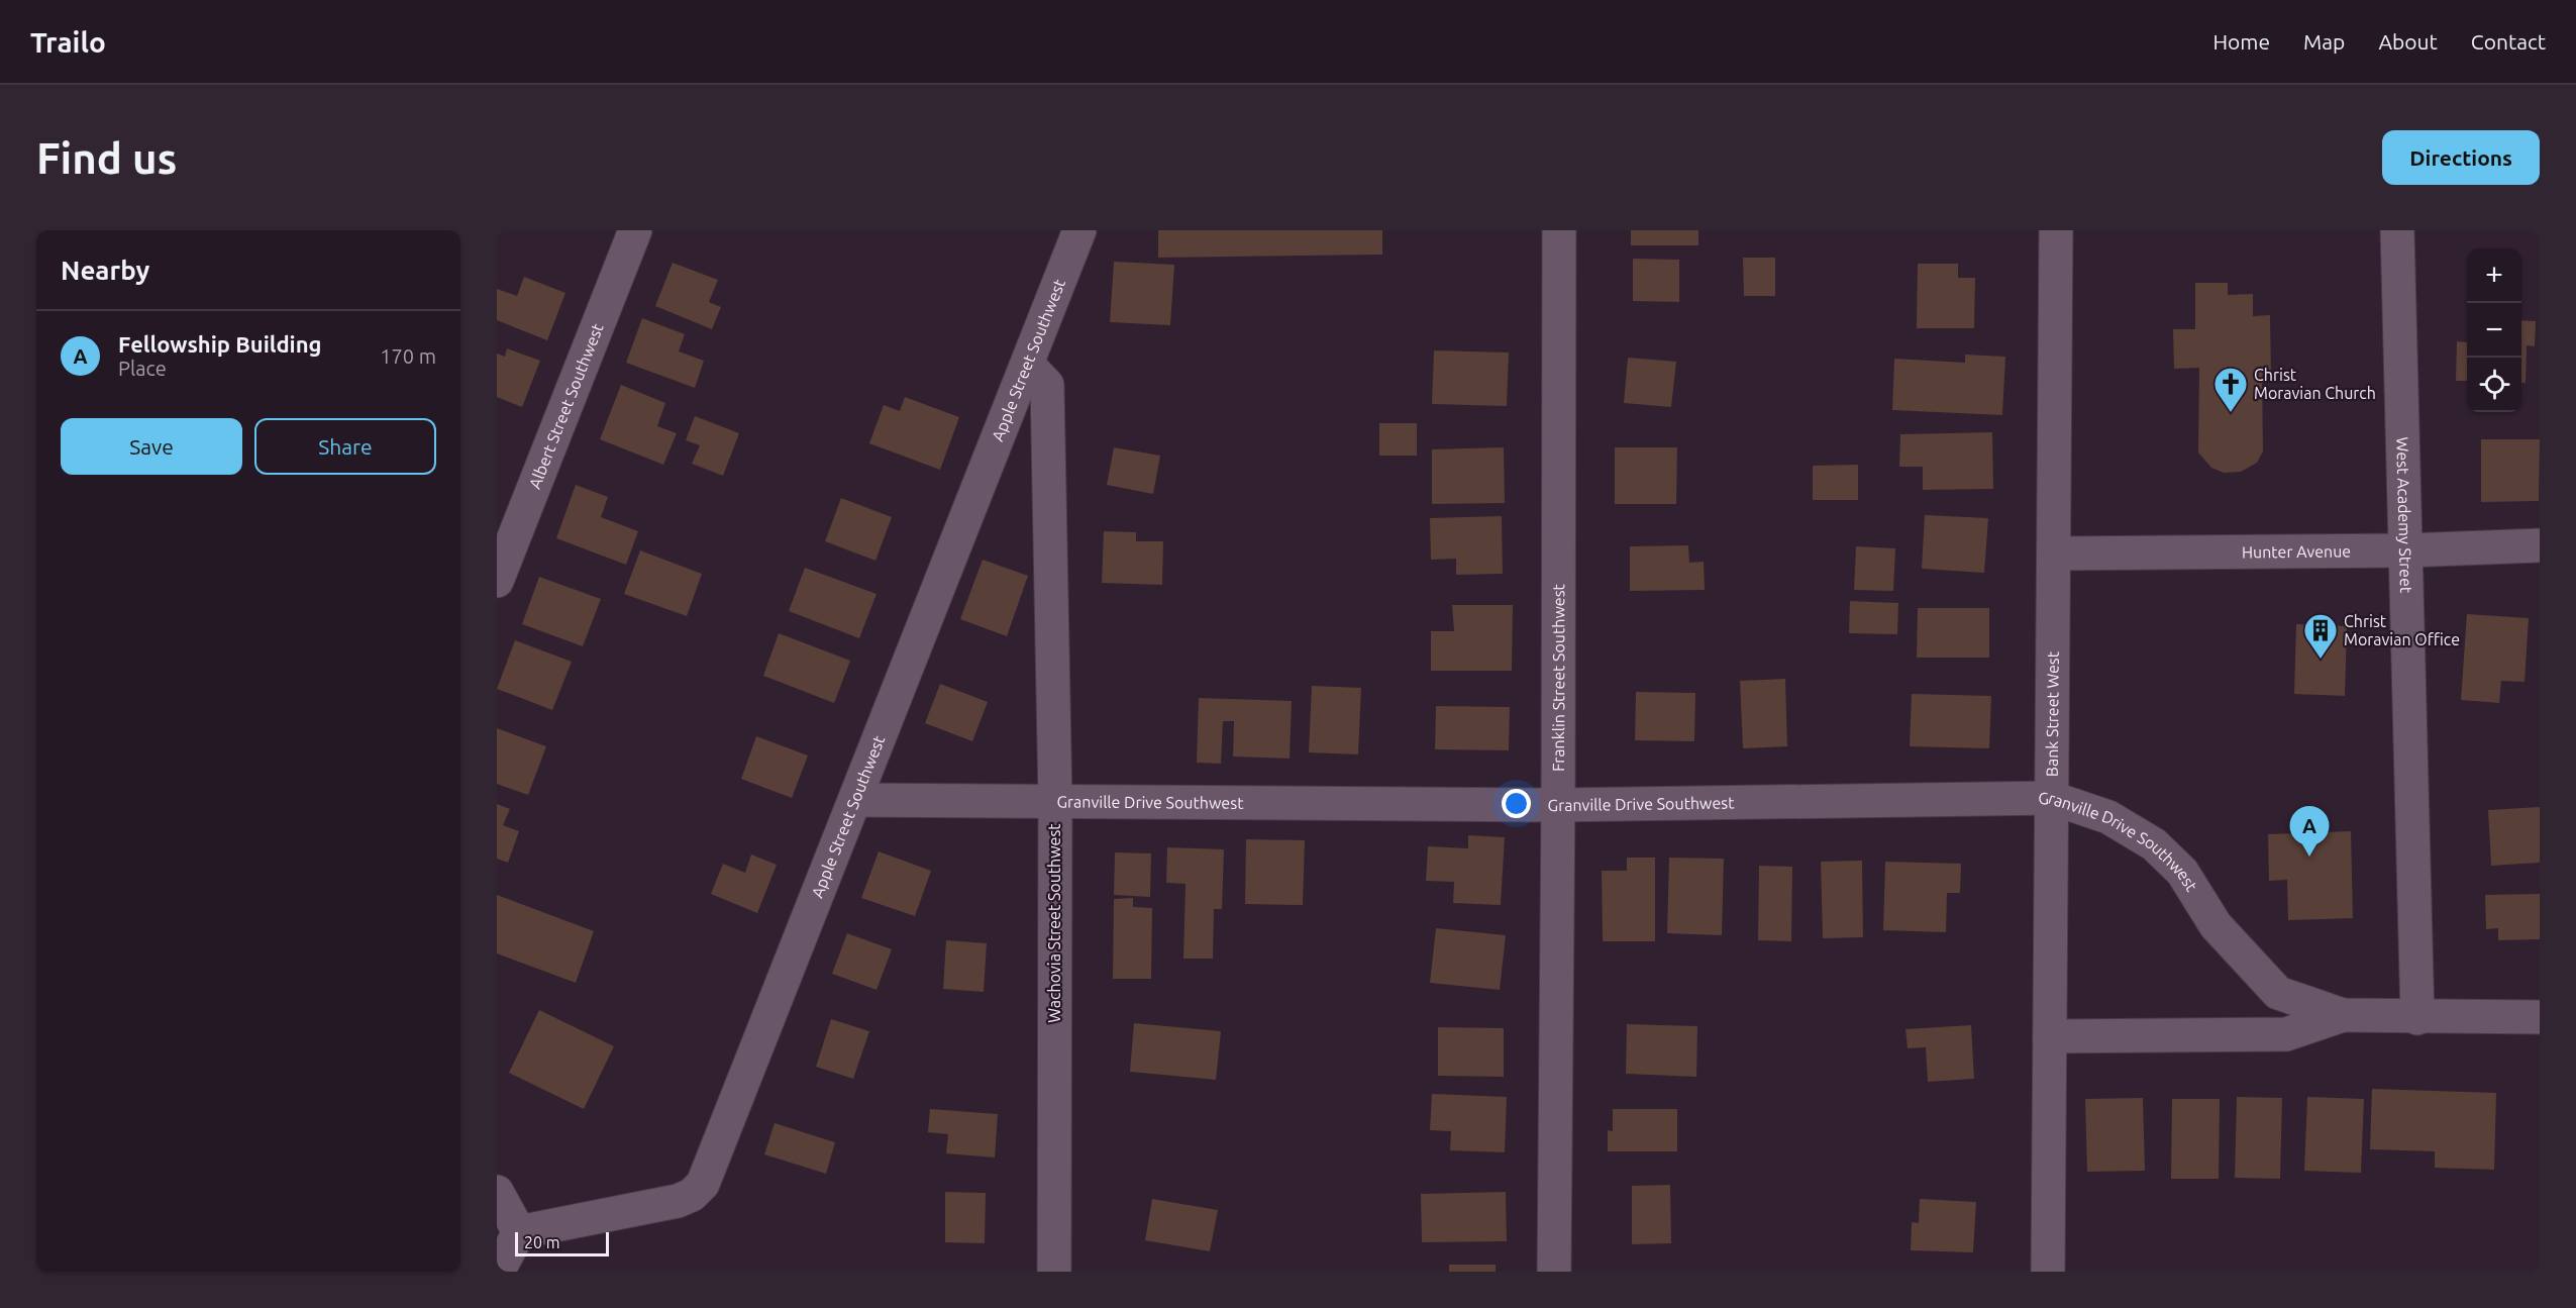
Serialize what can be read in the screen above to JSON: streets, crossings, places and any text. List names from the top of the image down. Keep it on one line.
{"streets":{"street":["Apple Street Southwest","Albert Street Southwest","West Academy Street","Hunter Avenue","Franklin Street Southwest","Bank Street West","Granville Drive Southwest","Wachovia Street Southwest"]},"crossings":[["Apple Street Southwest","Granville Drive Southwest"],["Apple Street Southwest","Wachovia Street Southwest"],["West Academy Street","Hunter Avenue"],["West Academy Street","Granville Drive Southwest"],["Hunter Avenue","Bank Street West"],["Franklin Street Southwest","Granville Drive Southwest"],["Bank Street West","Granville Drive Southwest"],["Granville Drive Southwest","Wachovia Street Southwest"]],"places":{"church":["Christ Moravian Church"],"building":["Christ Moravian Office"]},"scale_bar":"20 m","page":{"header":"Trailo","nav":["Home","Map","About","Contact"],"buttons":["Directions",["Save","Share"]],"title":"Find us","heading":"Nearby","map_buttons":["+","−"],"list":[{"mark":"A","name":"Fellowship Building","note":"Place","value":"170 m"}],"pins":"A","scale":"20 m"}}
